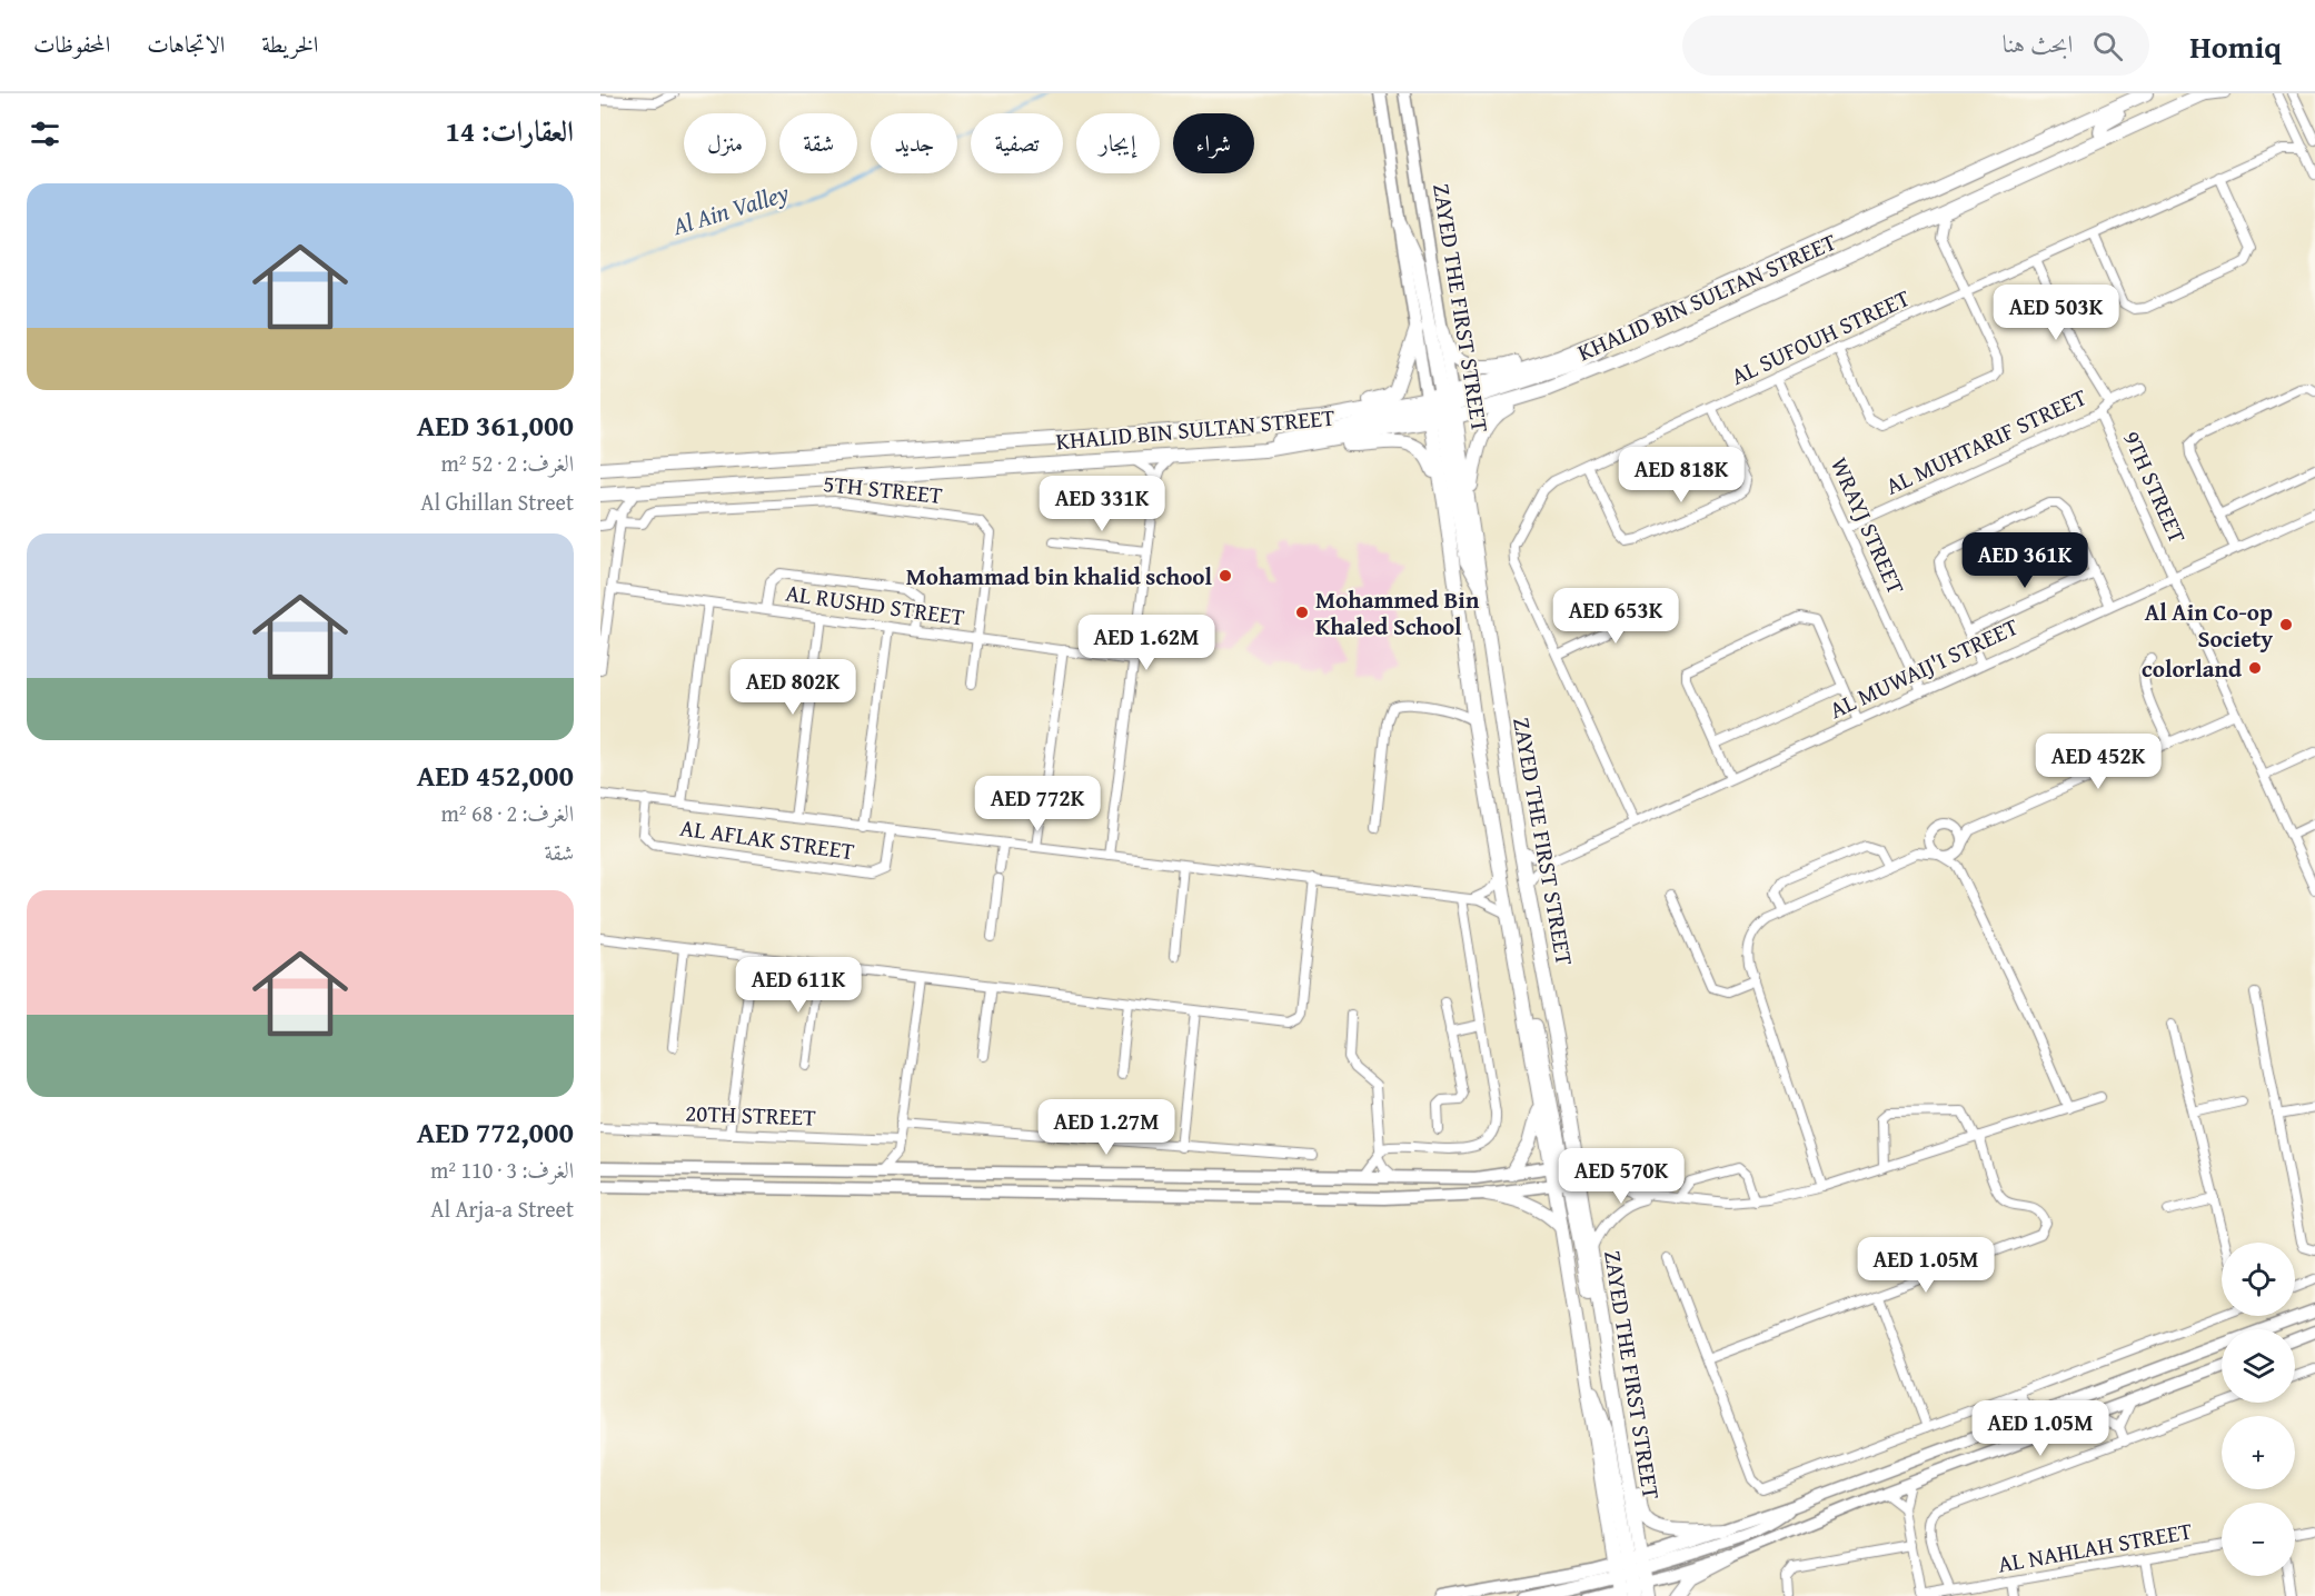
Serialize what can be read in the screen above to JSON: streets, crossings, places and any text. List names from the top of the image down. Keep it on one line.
{"streets":{"main road":["KHALID BIN SULTAN STREET","ZAYED THE FIRST STREET"],"street":["AL SUFOUH STREET","AL MUHTARIF STREET","9TH STREET","5TH STREET","WRAYJ STREET","AL RUSHD STREET","AL MUWAIJ'I STREET","AL AFLAK STREET","20TH STREET","AL NAHLAH STREET"]},"crossings":[["KHALID BIN SULTAN STREET","ZAYED THE FIRST STREET"],["ZAYED THE FIRST STREET","AL MUWAIJ'I STREET"],["AL SUFOUH STREET","WRAYJ STREET"],["AL SUFOUH STREET","AL MUWAIJ'I STREET"],["AL MUHTARIF STREET","9TH STREET"],["AL MUHTARIF STREET","WRAYJ STREET"],["9TH STREET","AL MUWAIJ'I STREET"],["5TH STREET","AL RUSHD STREET"],["WRAYJ STREET","AL MUWAIJ'I STREET"]],"water":["Al Ain Valley"],"places":["Mohammad bin khalid school","Mohammed Bin Khaled School","Al Ain Co-op Society","colorland"],"page":{"header":"Homiq","search":"ابحث هنا","nav":["الخريطة","الاتجاهات","المحفوظات"],"heading":"العقارات: 14","chip":["شراء","إيجار","تصفية","جديد","شقة","منزل"],"list":[{"name":"AED 361,000","note":"الغرف: 2 · 52 m² · Al Ghillan Street"},{"name":"AED 452,000","note":"الغرف: 2 · 68 m² · شقة"},{"name":"AED 772,000","note":"الغرف: 3 · 110 m² · Al Arja-a Street"}],"price":["AED 503K","AED 818K","AED 331K","AED 361K","AED 653K","AED 1.62M","AED 802K","AED 452K","AED 772K","AED 611K","AED 1.27M","AED 570K","AED 1.05M","AED 1.05M"],"map_buttons":["+","−"]}}
